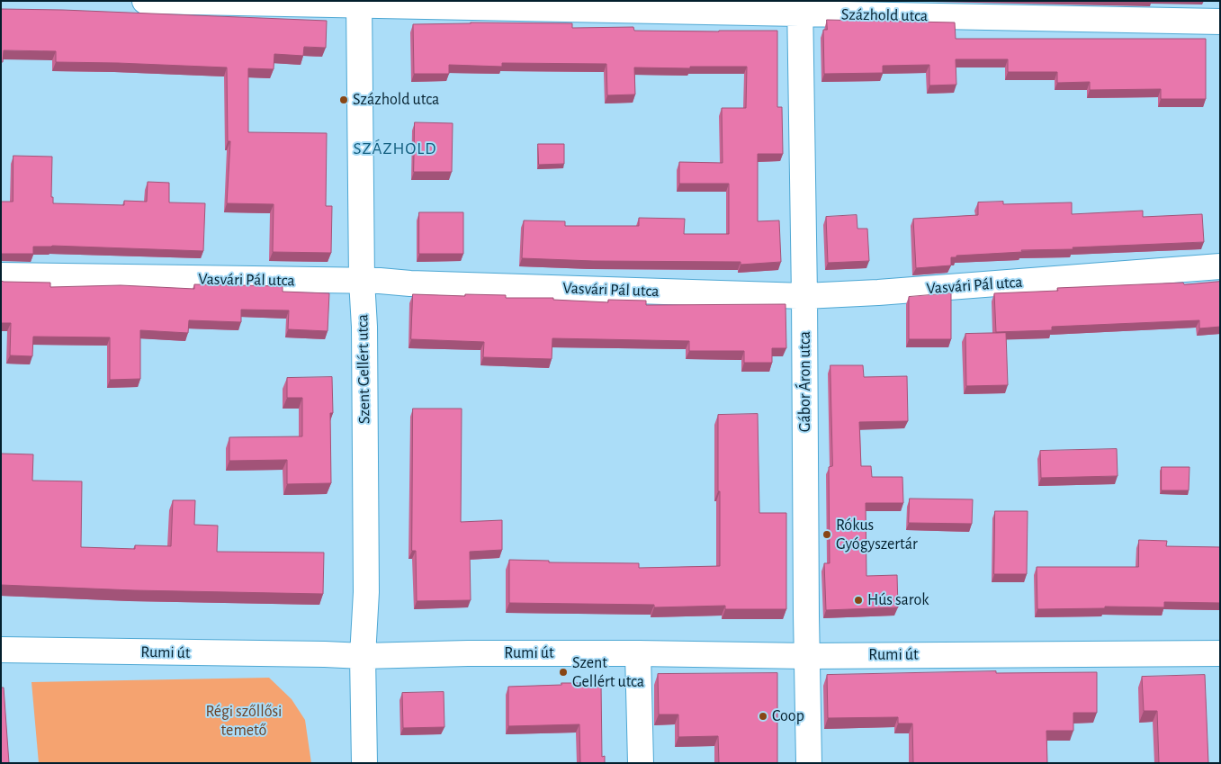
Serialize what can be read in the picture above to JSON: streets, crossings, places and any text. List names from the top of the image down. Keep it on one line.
{"streets":{"street":["Százhold utca","Vasvári Pál utca","Szent Gellért utca","Gábor Áron utca","Rumi út"]},"crossings":[["Százhold utca","Szent Gellért utca"],["Százhold utca","Gábor Áron utca"],["Vasvári Pál utca","Szent Gellért utca"],["Vasvári Pál utca","Gábor Áron utca"],["Szent Gellért utca","Rumi út"],["Gábor Áron utca","Rumi út"]],"districts":["SZÁZHOLD"],"parks":["Régi szőllősi temető"],"places":["Százhold utca","Rókus Gyógyszertár","Hús sarok","Szent Gellért utca","Coop"]}
